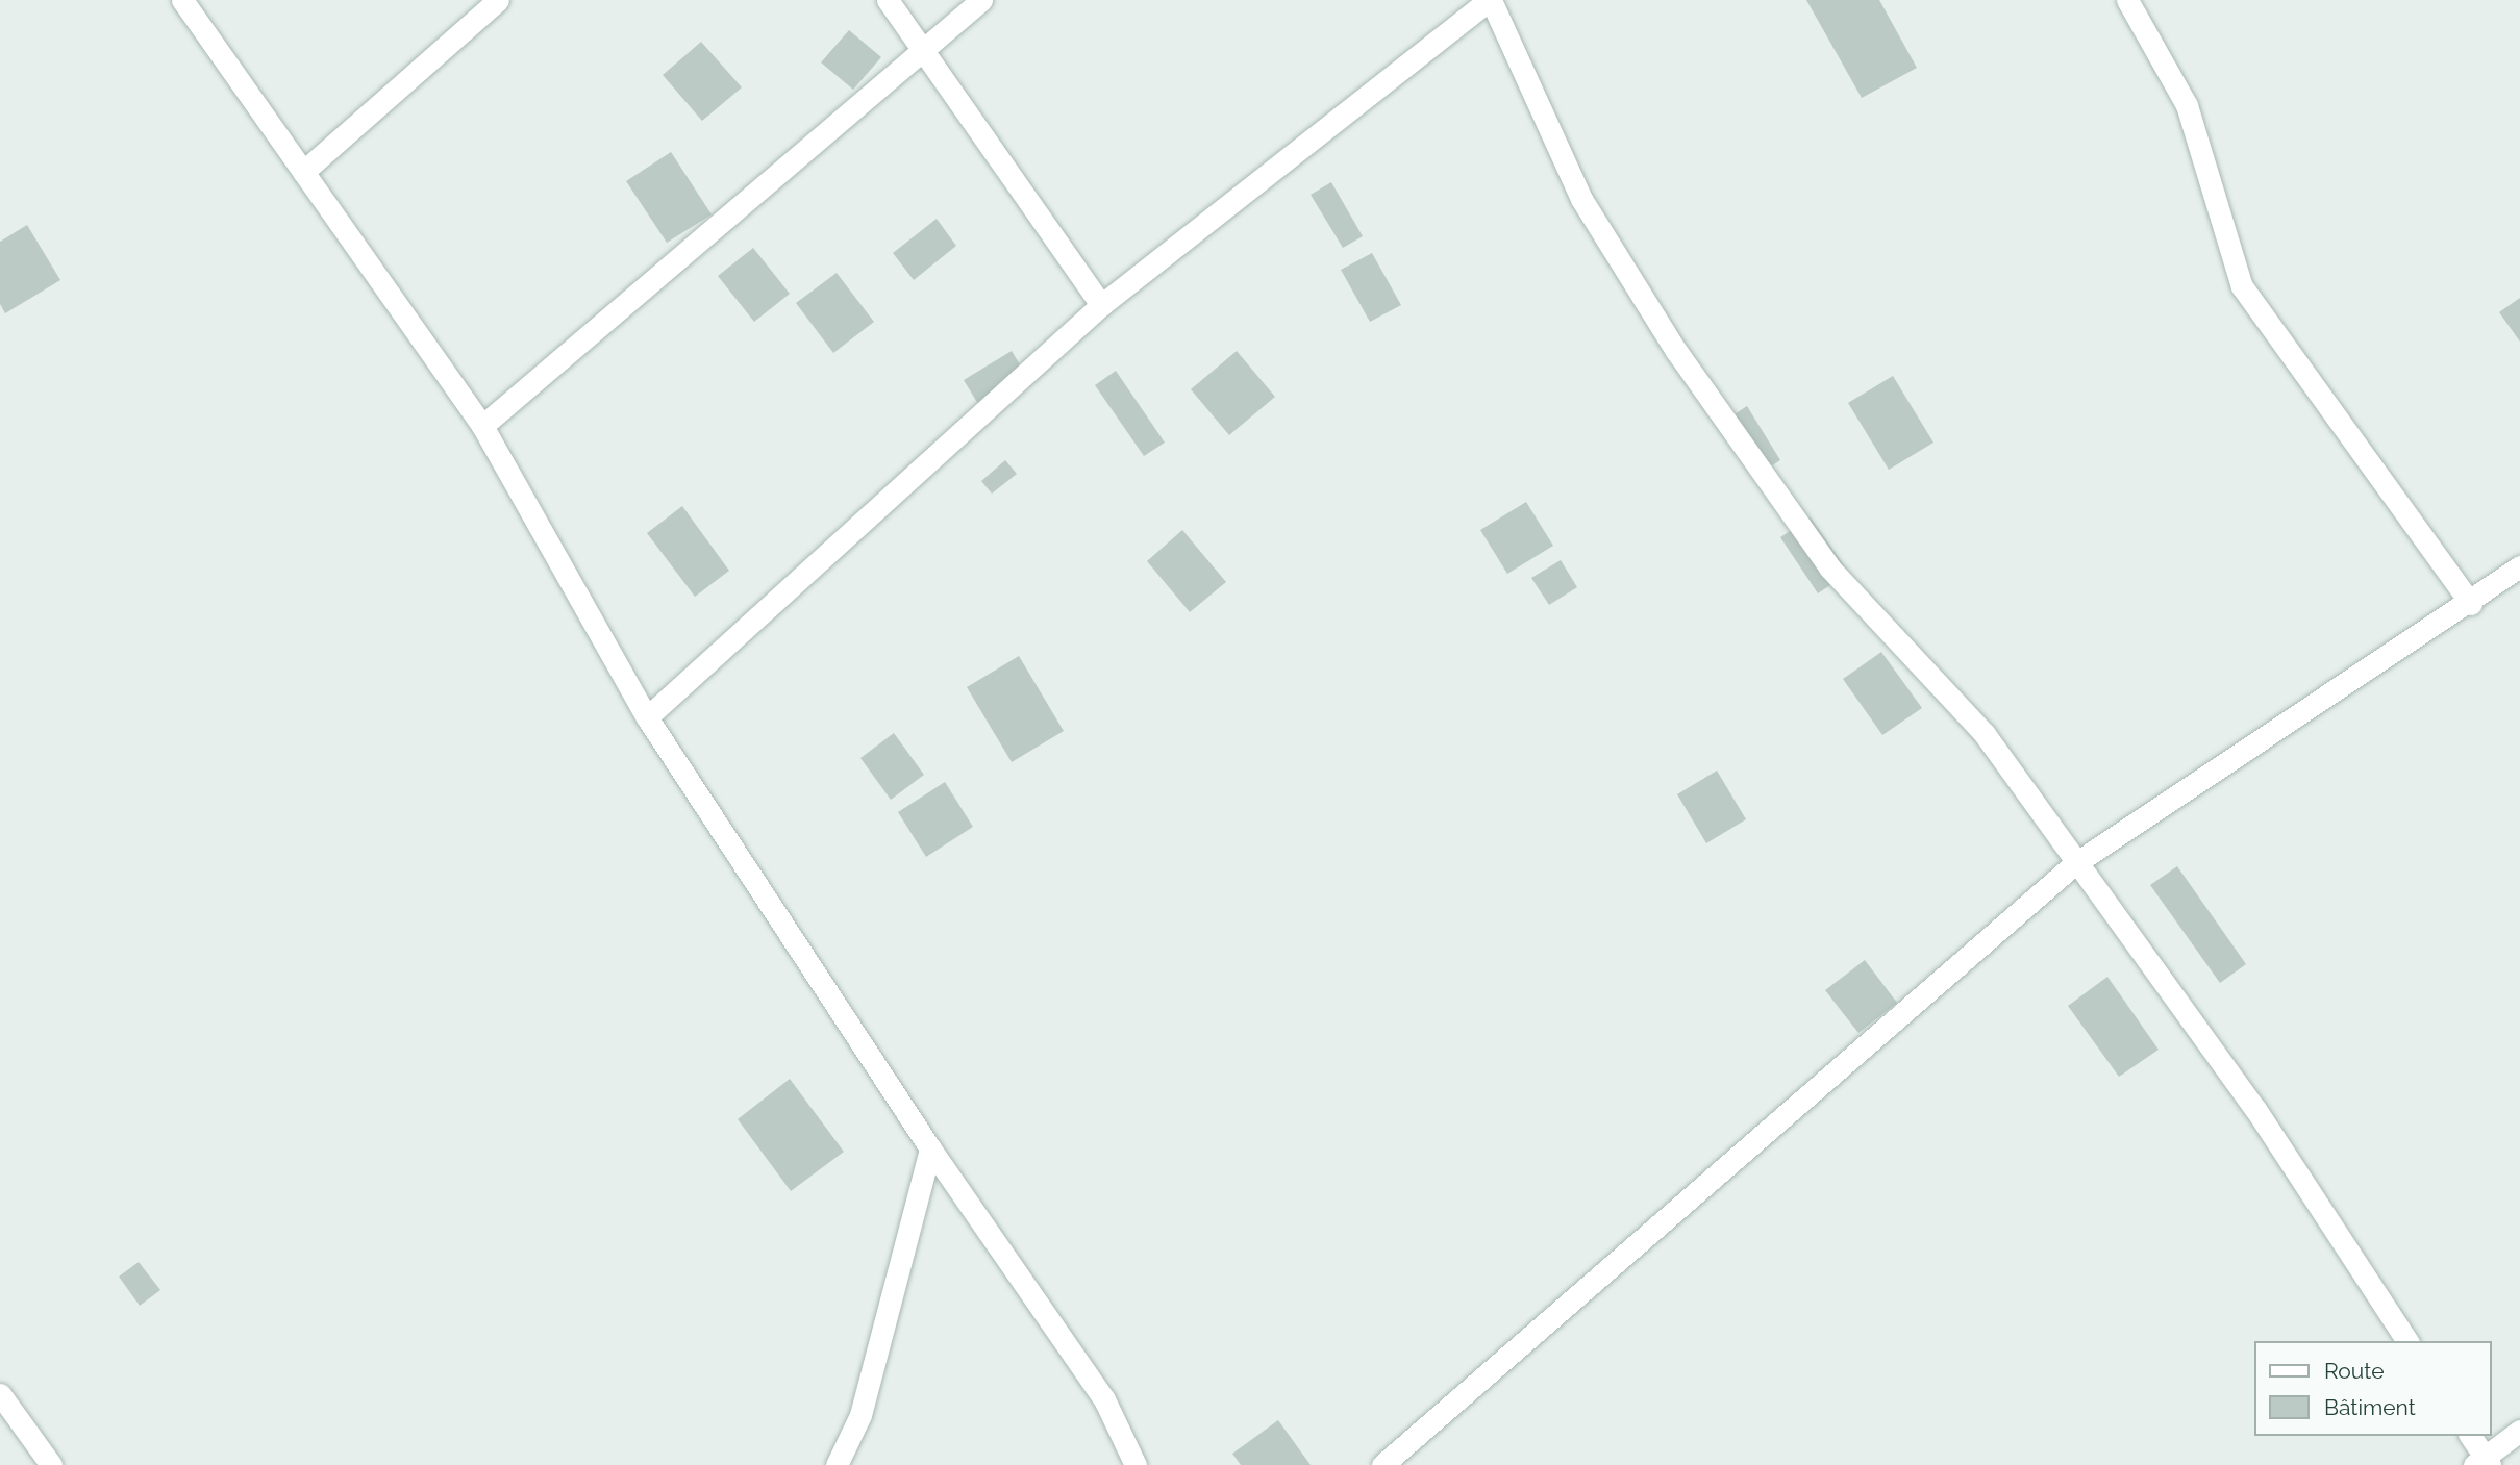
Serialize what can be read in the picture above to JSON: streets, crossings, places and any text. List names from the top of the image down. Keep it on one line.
{"legend":["Route","Bâtiment"]}
